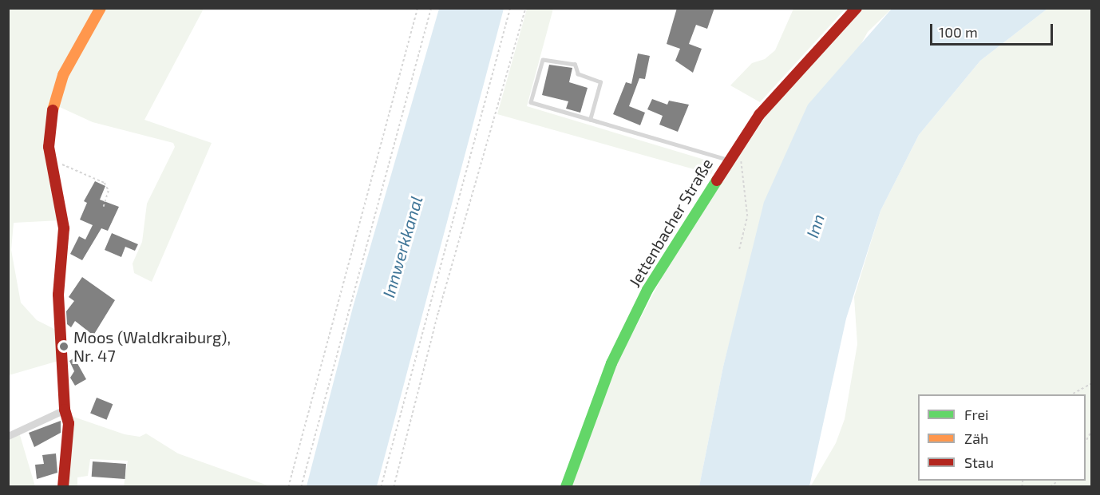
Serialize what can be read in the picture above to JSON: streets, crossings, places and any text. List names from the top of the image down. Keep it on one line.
{"streets":{"street":["Jettenbacher Straße"]},"water":["Inn","Innwerkkanal"],"places":["Moos (Waldkraiburg), Nr. 47"],"legend":["Frei","Zäh","Stau"],"scale_bar":"100 m"}
